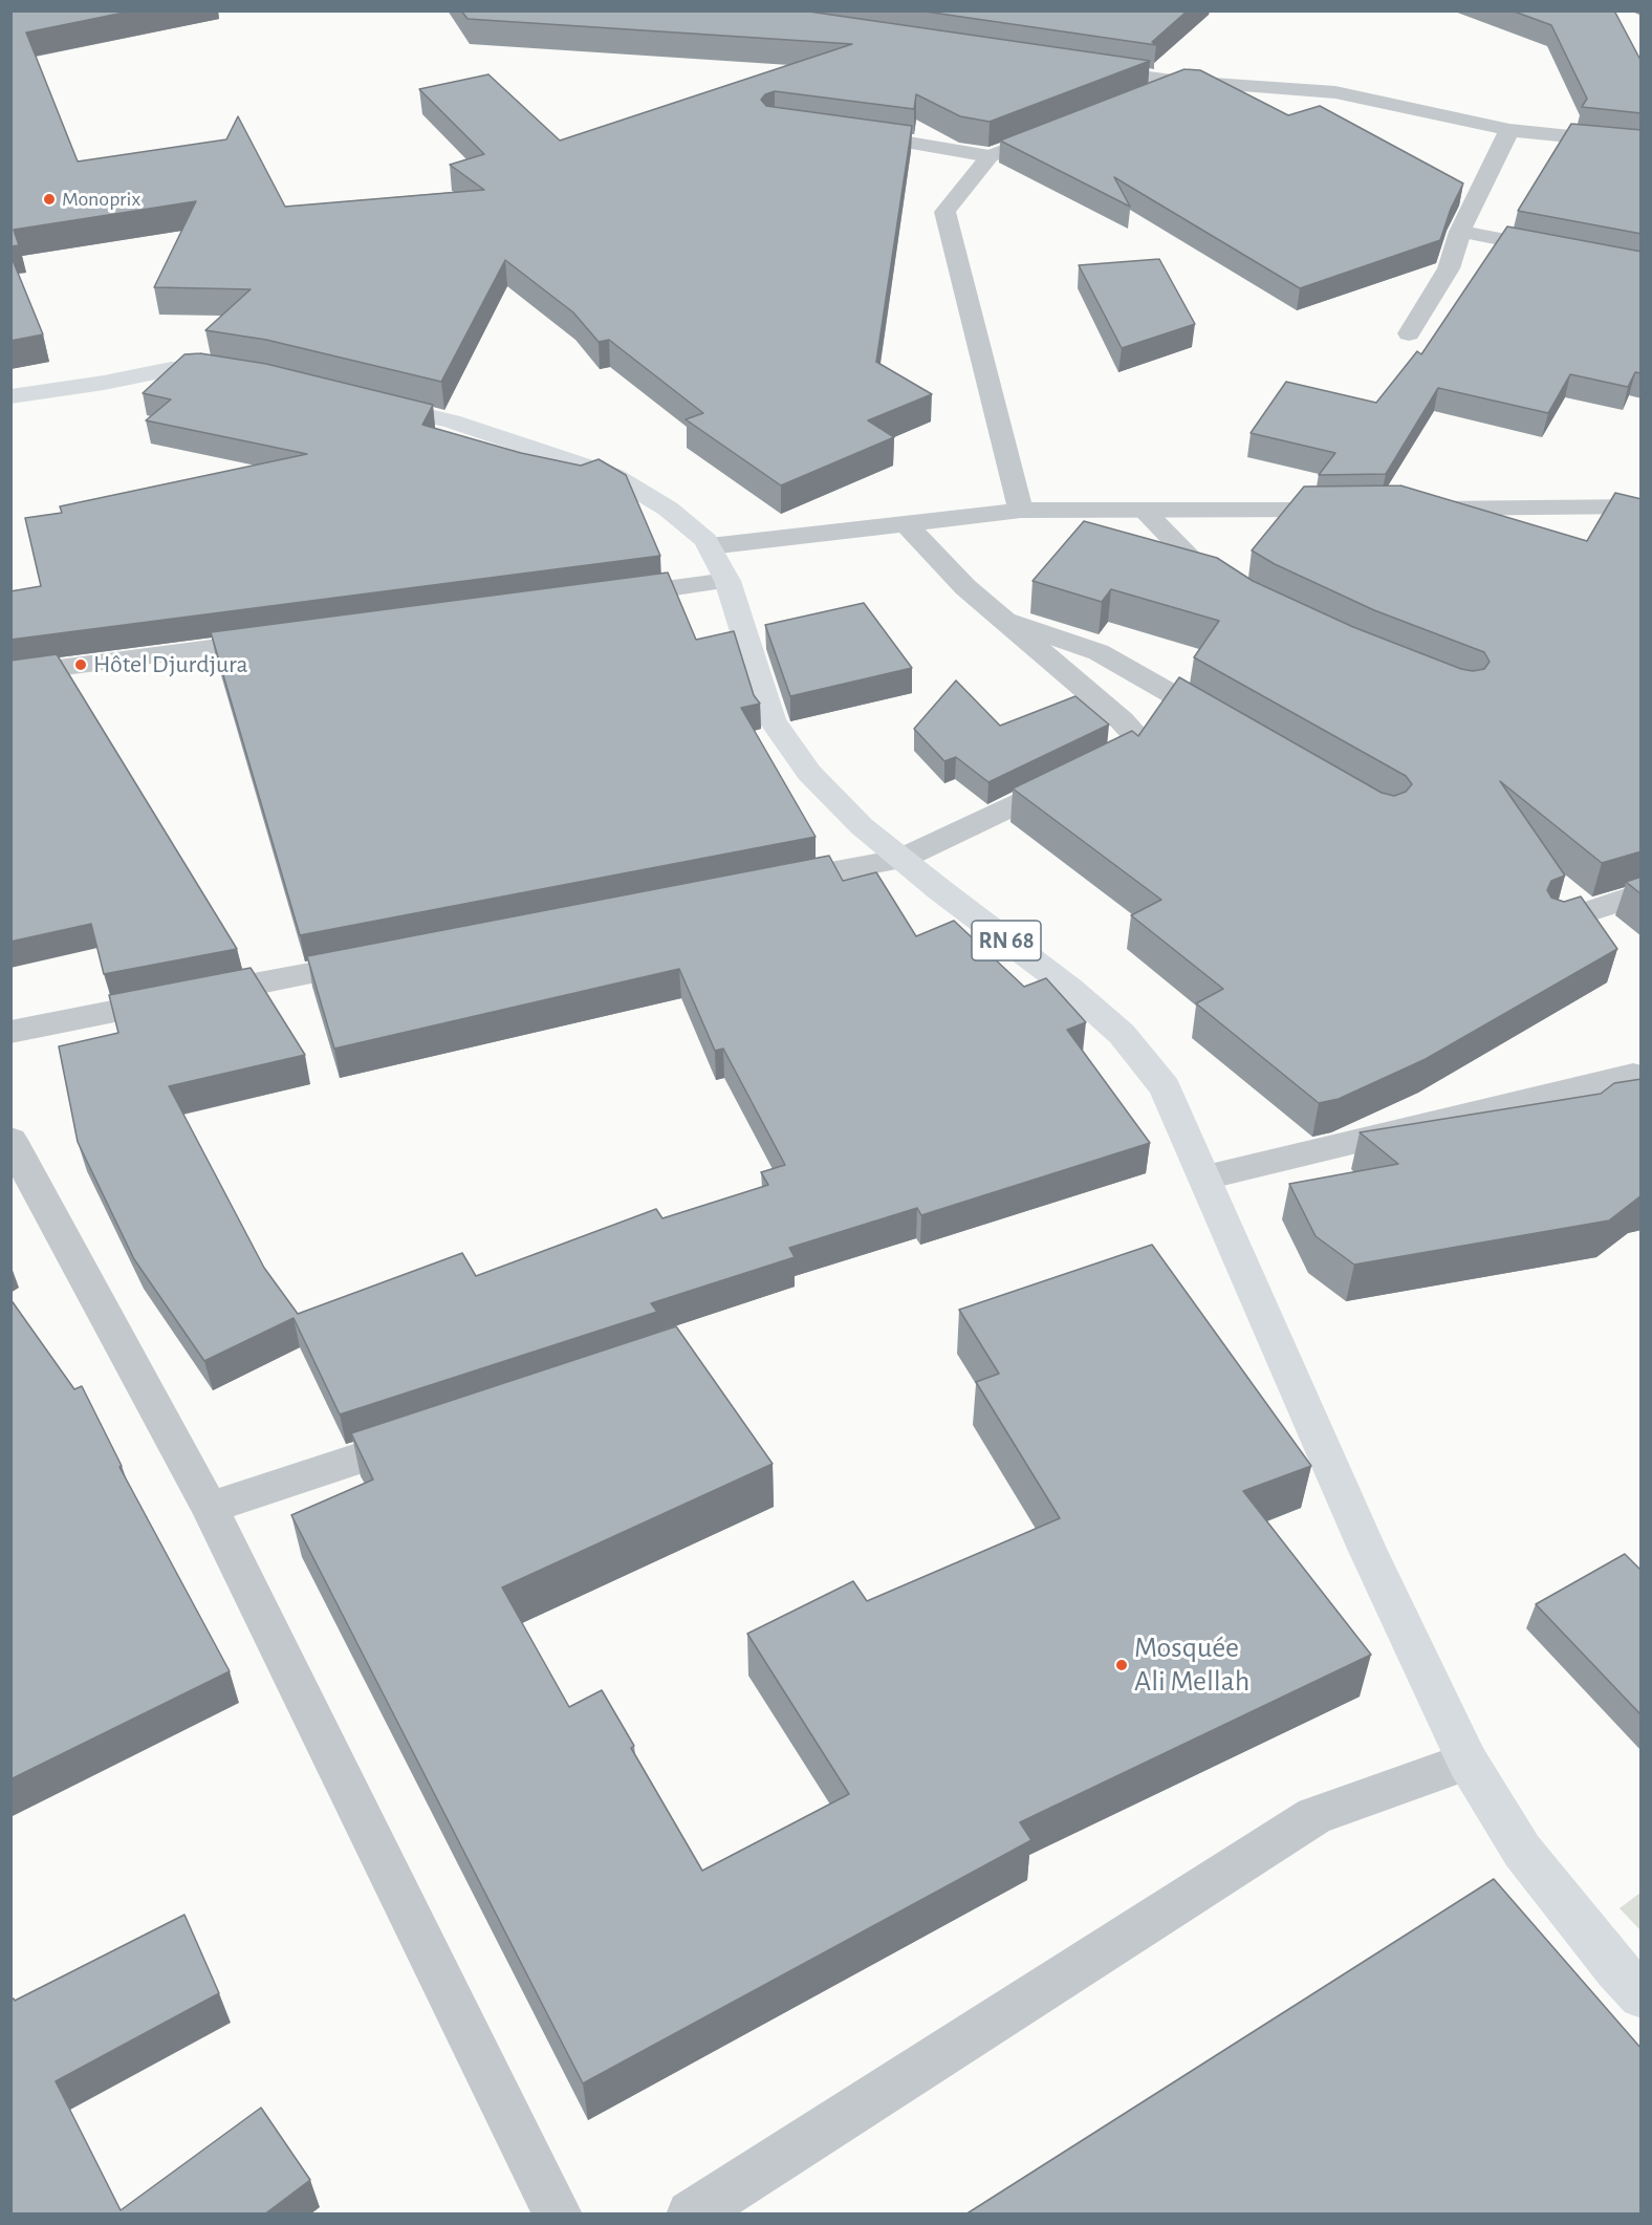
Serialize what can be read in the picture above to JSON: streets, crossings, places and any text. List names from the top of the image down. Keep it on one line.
{"streets":{"main road":["RN 68"]},"places":["Monoprix","Hôtel Djurdjura","Mosquée Ali Mellah"]}
